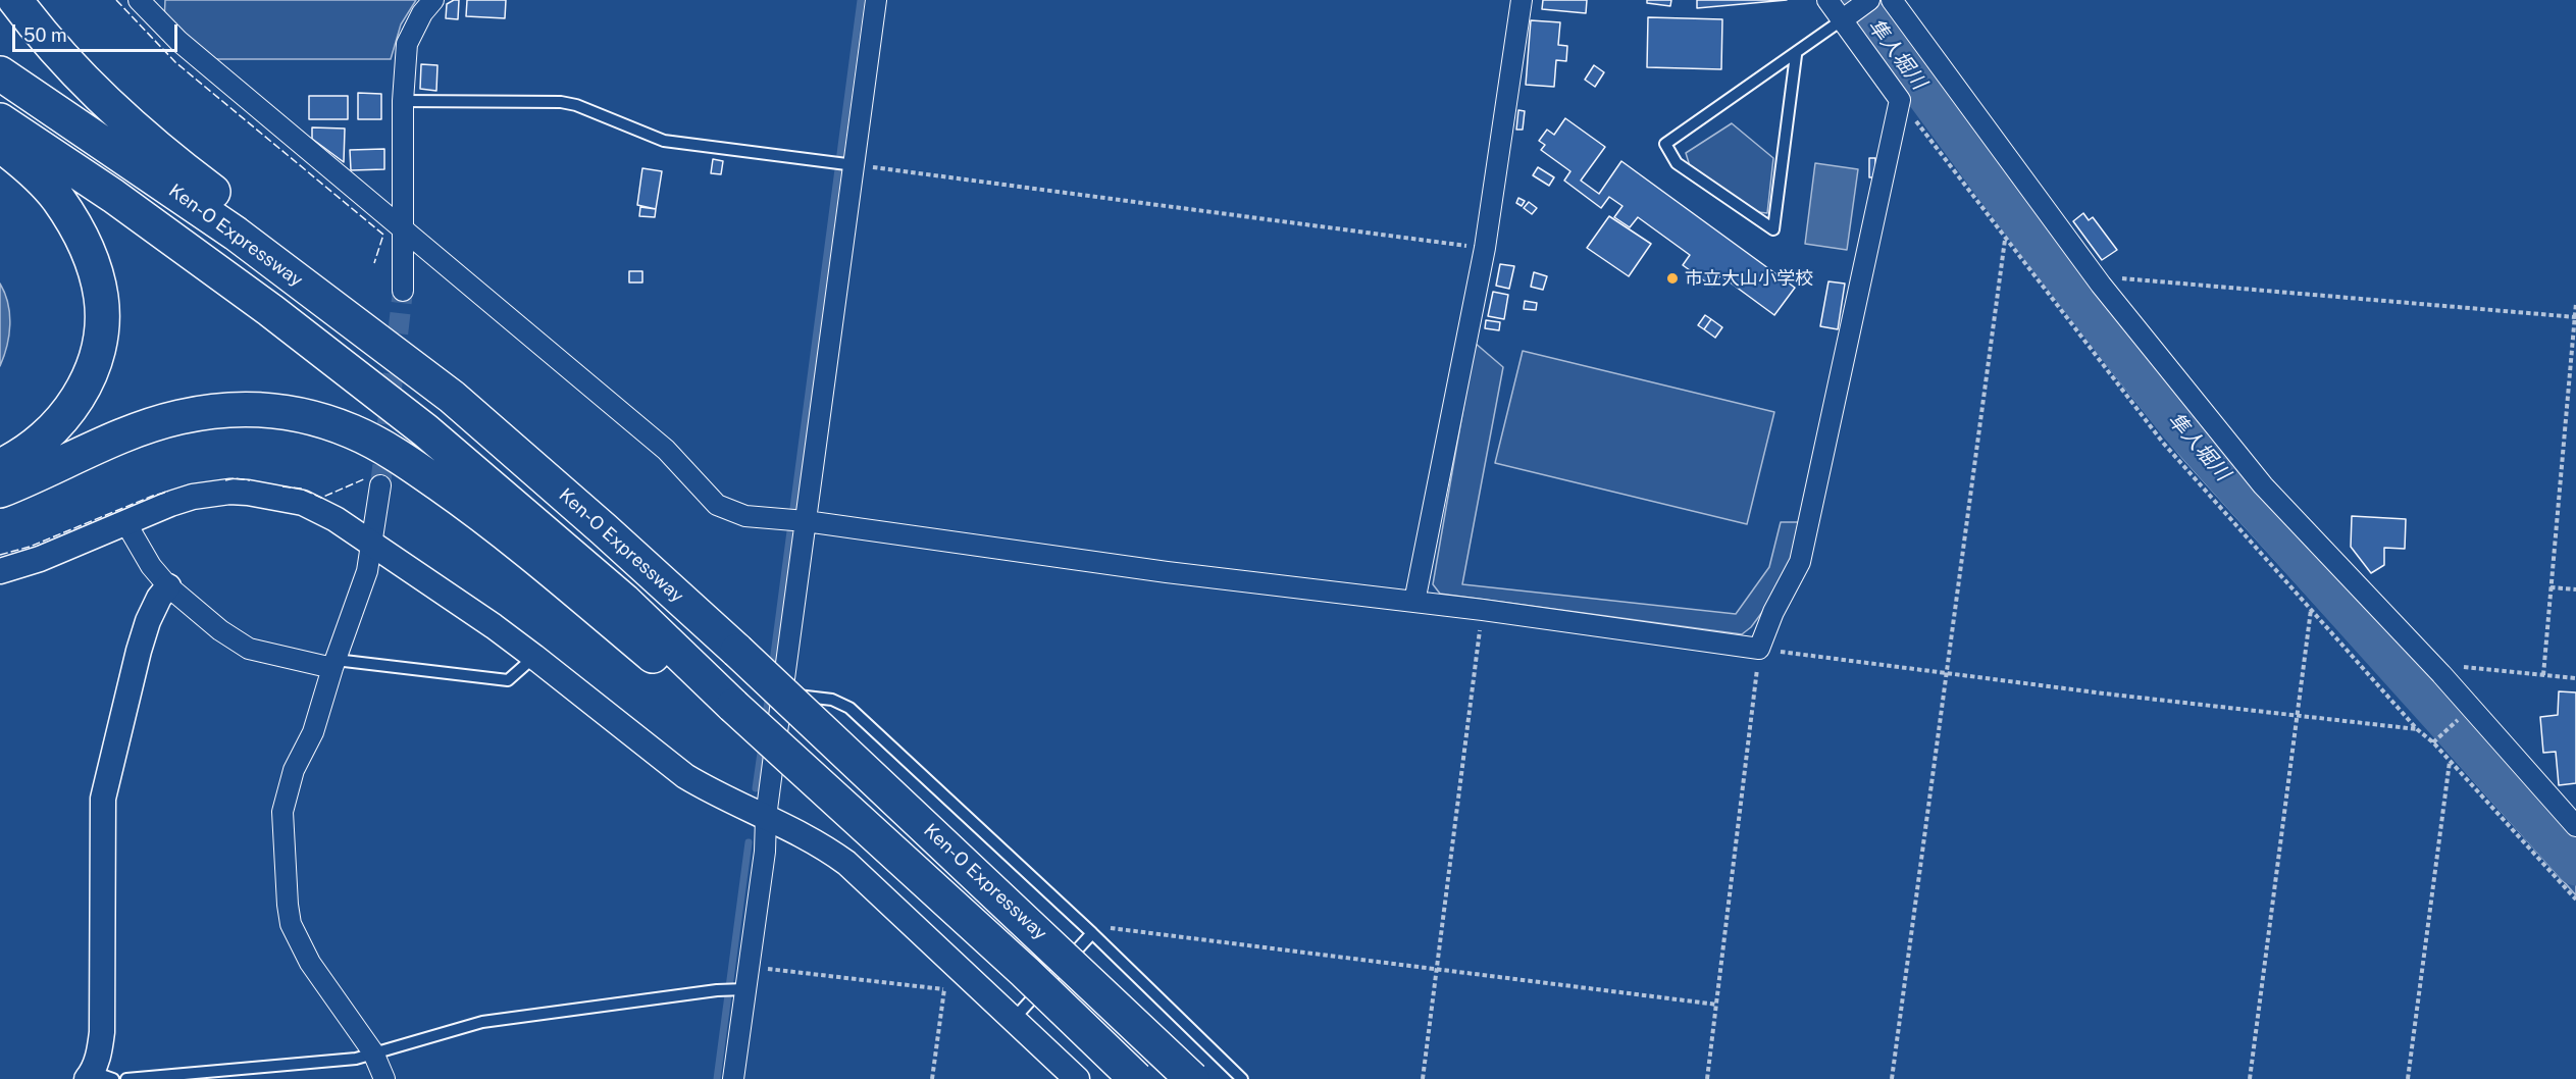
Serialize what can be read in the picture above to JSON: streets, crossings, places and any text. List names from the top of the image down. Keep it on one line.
{"streets":{"highway":["Ken-O Expressway"]},"water":["隼人堀川"],"places":["市立大山小学校"],"scale_bar":"50 m"}
